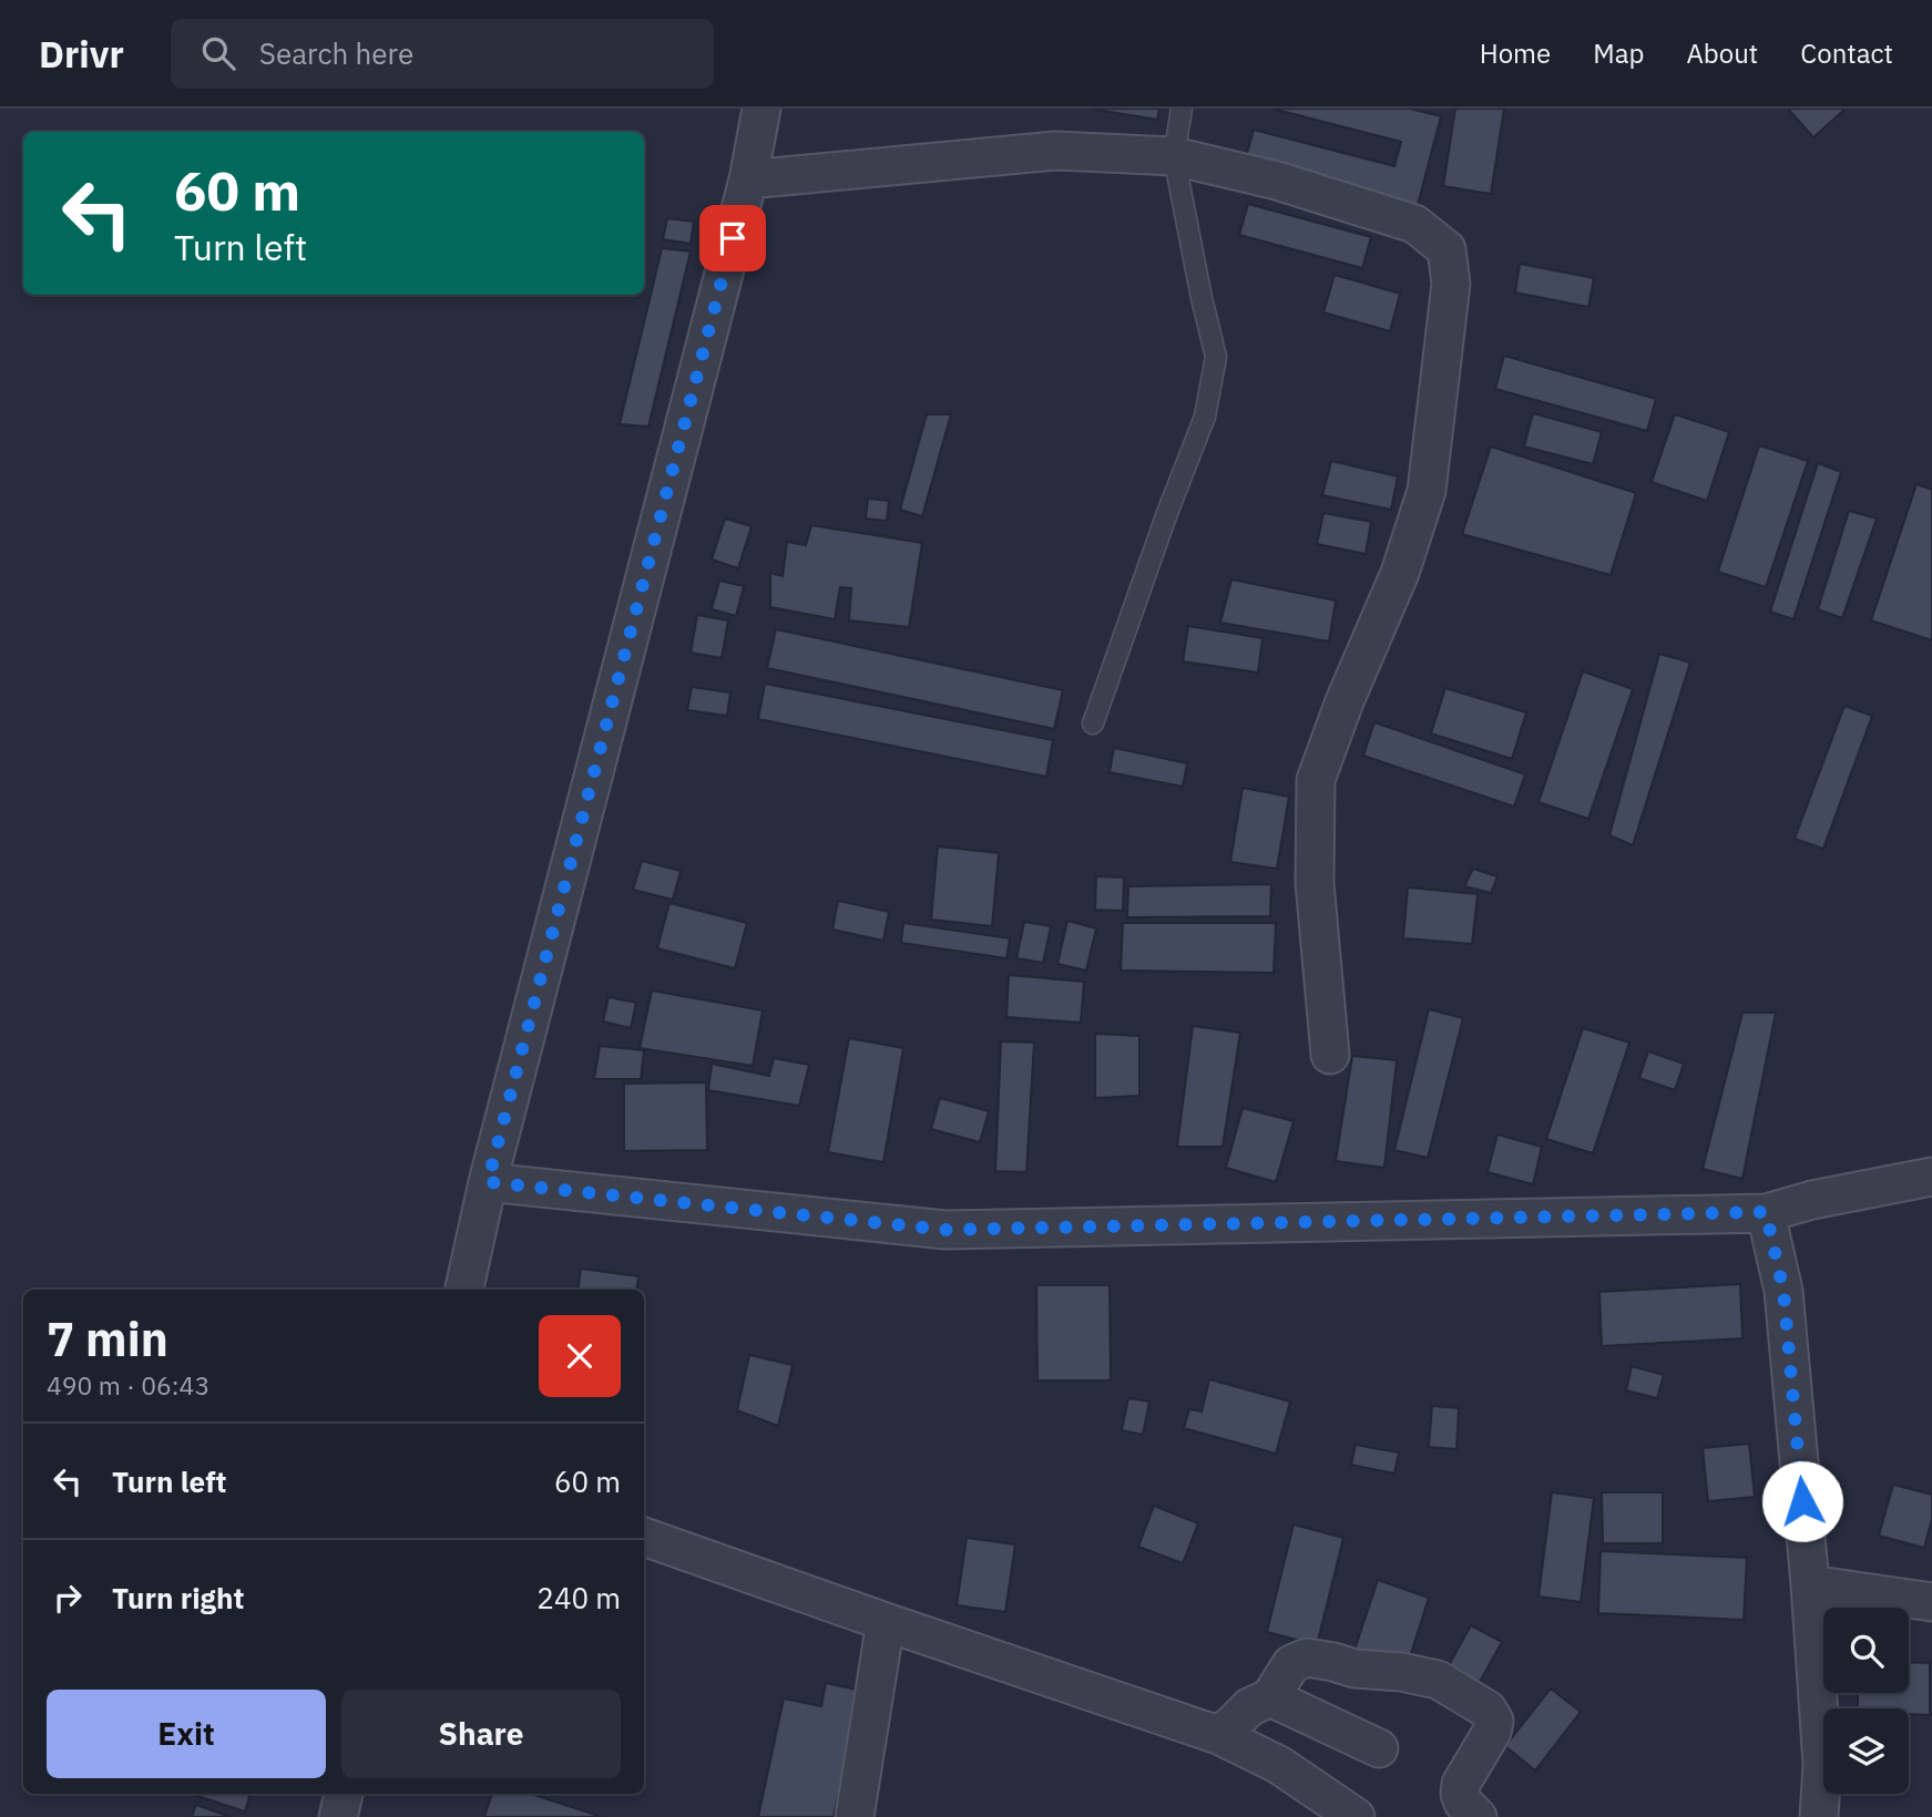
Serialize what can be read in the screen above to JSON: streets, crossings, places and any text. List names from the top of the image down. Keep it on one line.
{"page":{"header":"Drivr","search":"Search here","nav":["Home","Map","About","Contact"],"turn":["60 m","Turn left"],"heading":["7 min","490 m · 06:43"],"list":[{"name":"Turn left","value":"60 m"},{"name":"Turn right","value":"240 m"}],"buttons":["Exit","Share"]}}
